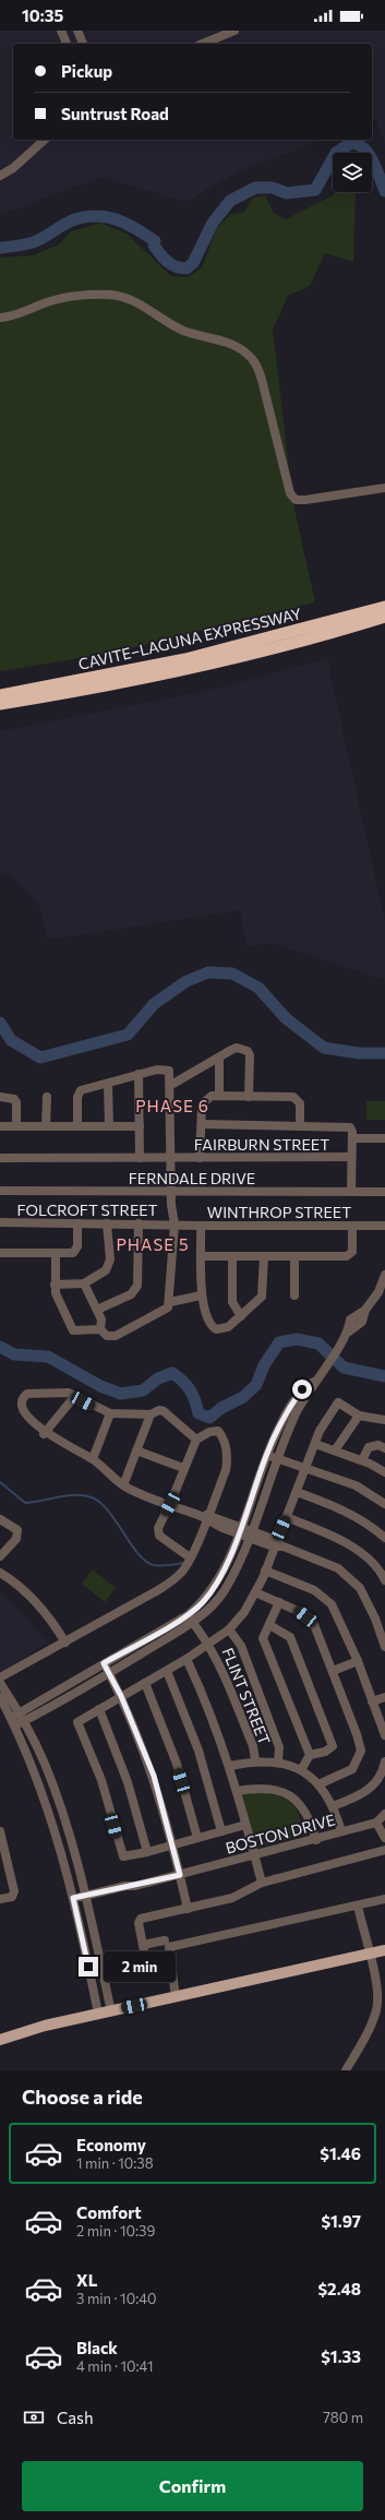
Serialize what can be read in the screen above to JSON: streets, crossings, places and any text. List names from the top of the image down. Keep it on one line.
{"streets":{"highway":["CAVITE–LAGUNA EXPRESSWAY"],"street":["FAIRBURN STREET","FERNDALE DRIVE","FOLCROFT STREET","WINTHROP STREET","FLINT STREET","BOSTON DRIVE"]},"crossings":[["FOLCROFT STREET","WINTHROP STREET"]],"districts":["PHASE 6","PHASE 5"],"page":{"status":"10:35","banner":["Pickup","Suntrust Road"],"bubble":"2 min","heading":"Choose a ride","list":[{"name":"Economy","note":"1 min · 10:38","value":"$1.46"},{"name":"Comfort","note":"2 min · 10:39","value":"$1.97"},{"name":"XL","note":"3 min · 10:40","value":"$2.48"},{"name":"Black","note":"4 min · 10:41","value":"$1.33"}],"pay":["Cash","780 m"],"buttons":"Confirm"}}
